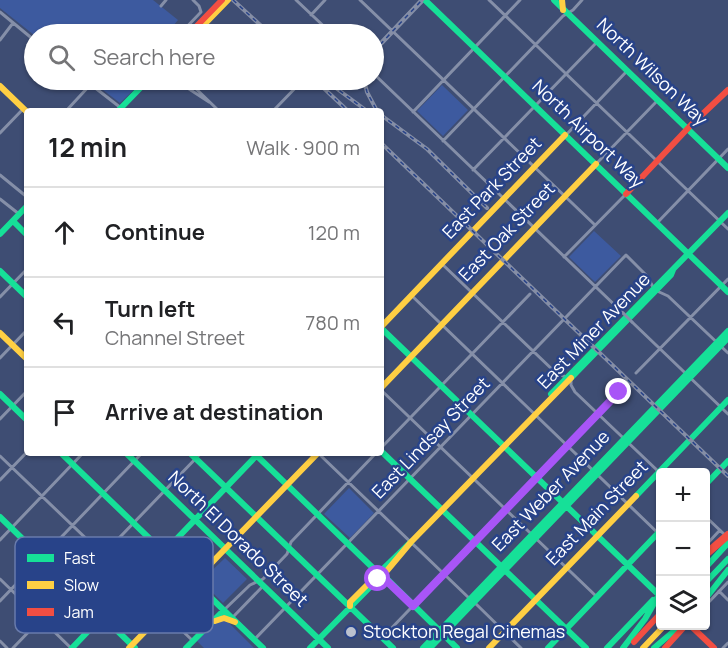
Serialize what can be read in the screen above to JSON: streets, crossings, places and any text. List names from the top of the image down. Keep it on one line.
{"streets":{"main road":["North Wilson Way","North Airport Way","East Park Street","East Oak Street","East Miner Avenue","East Weber Avenue","East Main Street","North El Dorado Street"],"street":["East Lindsay Street"]},"crossings":[["North Wilson Way","East Park Street"],["North Wilson Way","East Oak Street"],["North Airport Way","East Park Street"],["North Airport Way","East Oak Street"],["North Airport Way","East Miner Avenue"],["East Miner Avenue","North El Dorado Street"],["East Lindsay Street","North El Dorado Street"]],"places":["Stockton Regal Cinemas"],"legend":["Fast","Slow","Jam"],"page":{"search":"Search here","heading":["12 min","Walk · 900 m"],"list":[["Continue","120 m"],["Turn left","Channel Street","780 m"],"Arrive at destination"],"map_buttons":["+","−"]}}
